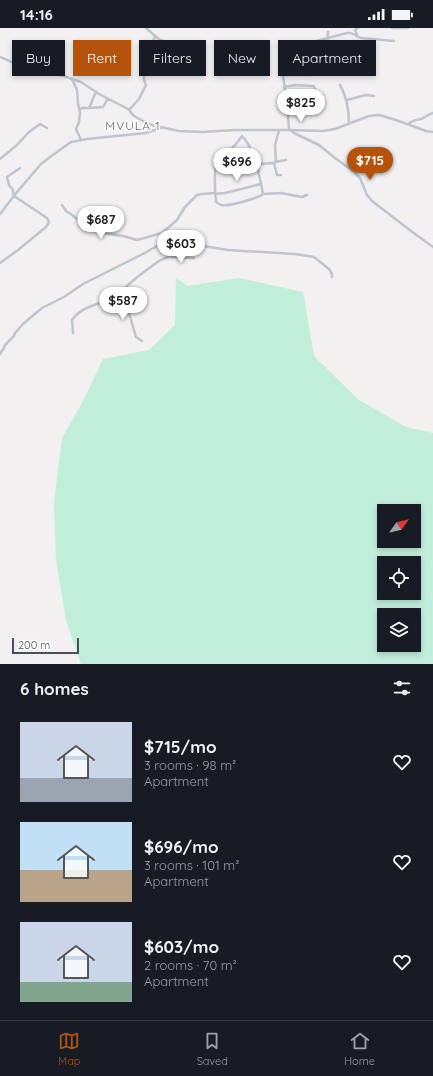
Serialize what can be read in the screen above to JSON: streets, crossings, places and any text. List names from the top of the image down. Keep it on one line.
{"districts":["MVULA 1"],"scale_bar":"200 m","north":"top right","page":{"status":"14:16","chip":["Buy","Rent","Filters","New","Apartment"],"price":["$825","$715","$696","$687","$603","$587"],"scale":"200 m","heading":"6 homes","list":[{"name":"$715/mo","note":"3 rooms · 98 m² · Apartment"},{"name":"$696/mo","note":"3 rooms · 101 m² · Apartment"},{"name":"$603/mo","note":"2 rooms · 70 m² · Apartment"}],"tabs":["Map","Saved","Home"]}}
